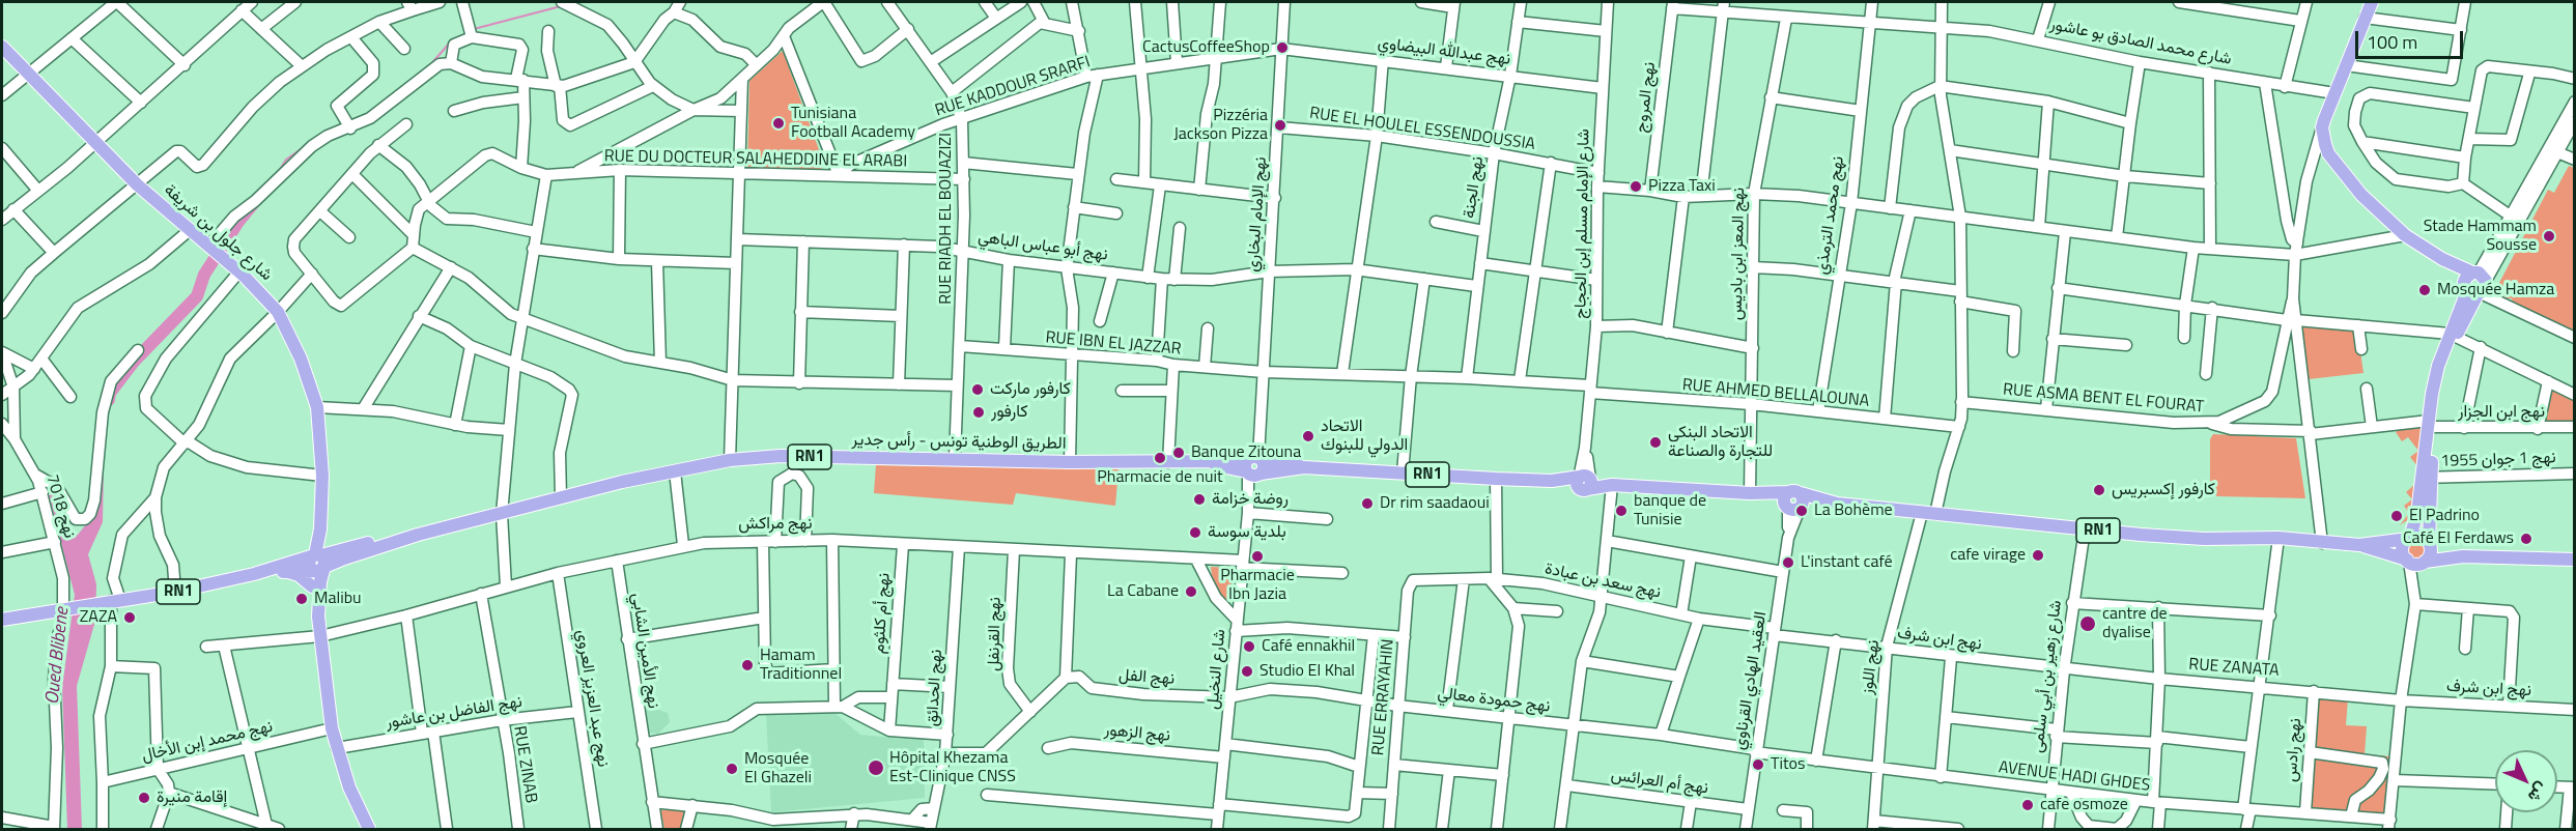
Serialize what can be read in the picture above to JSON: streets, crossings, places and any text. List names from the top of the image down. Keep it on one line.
{"streets":{"main road":["شارع جلول بن شريفة","الطريق الوطنية تونس - رأس جدير","RN1"],"street":["شارع محمد الصادق بو عاشور","نهج عبدالله البيضاوي","RUE KADDOUR SRARFI","نهج المروج","RUE EL HOULEL ESSENDOUSSIA","RUE DU DOCTEUR SALAHEDDINE EL ARABI","نهج الجنة","نهج الإمام البخاري","نهج محمد الترمذي","RUE RIADH EL BOUAZIZI","شارع اﻹمام مسلم إبن الحجاج","نهج أبو عباس الباهي","نهج المعز ابن باديس","RUE IBN EL JAZZAR","RUE AHMED BELLALOUNA","RUE ASMA BENT EL FOURAT","نهج ابن الجزار","نهج 1 جوان 1955","نهج 7018","نهج مراكش","نهج سعد بن عبادة","نهج أم كلثوم","نهج القرنفل","نهج ابن شرف","نهج الأمين الشابي","نهج اللوز","RUE ZANATA","شارع النخيل","شارع زهير بن أبي سلمى","نهج الفل","العقيد الهادي القرناوي","نهج الحدائق","RUE ERRAYAHIN","نهج عبد العزيز العروي","نهج حمودة معالي","نهج الفاضل بن عاشور","نهج الزهور","نهج محمد إبن الأخال","نهج رادس","RUE ZINAB","AVENUE HADI GHDES","نهج أم العرائس"]},"crossings":[["شارع محمد الصادق بو عاشور","نهج محمد الترمذي"],["شارع محمد الصادق بو عاشور","نهج اللوز"],["نهج عبدالله البيضاوي","RUE KADDOUR SRARFI"],["نهج عبدالله البيضاوي","نهج الجنة"],["نهج عبدالله البيضاوي","نهج الإمام البخاري"],["نهج عبدالله البيضاوي","شارع اﻹمام مسلم إبن الحجاج"],["RUE KADDOUR SRARFI","RUE DU DOCTEUR SALAHEDDINE EL ARABI"],["RUE KADDOUR SRARFI","نهج الإمام البخاري"],["RUE KADDOUR SRARFI","RUE RIADH EL BOUAZIZI"],["RUE EL HOULEL ESSENDOUSSIA","نهج الجنة"],["RUE EL HOULEL ESSENDOUSSIA","نهج الإمام البخاري"],["RUE EL HOULEL ESSENDOUSSIA","شارع اﻹمام مسلم إبن الحجاج"],["RUE DU DOCTEUR SALAHEDDINE EL ARABI","RUE RIADH EL BOUAZIZI"],["نهج الجنة","نهج أبو عباس الباهي"],["نهج الجنة","RUE AHMED BELLALOUNA"],["نهج الإمام البخاري","نهج أبو عباس الباهي"],["نهج الإمام البخاري","RUE IBN EL JAZZAR"],["نهج الإمام البخاري","الطريق الوطنية تونس - رأس جدير"],["نهج الإمام البخاري","شارع النخيل"],["نهج محمد الترمذي","RUE AHMED BELLALOUNA"],["RUE RIADH EL BOUAZIZI","نهج أبو عباس الباهي"],["RUE RIADH EL BOUAZIZI","RUE IBN EL JAZZAR"],["RUE RIADH EL BOUAZIZI","الطريق الوطنية تونس - رأس جدير"],["شارع اﻹمام مسلم إبن الحجاج","RUE AHMED BELLALOUNA"],["شارع اﻹمام مسلم إبن الحجاج","الطريق الوطنية تونس - رأس جدير"],["شارع جلول بن شريفة","الطريق الوطنية تونس - رأس جدير"],["نهج المعز ابن باديس","RUE AHMED BELLALOUNA"],["نهج المعز ابن باديس","الطريق الوطنية تونس - رأس جدير"],["RUE IBN EL JAZZAR","RUE AHMED BELLALOUNA"],["RUE AHMED BELLALOUNA","نهج اللوز"],["RUE ASMA BENT EL FOURAT","نهج ابن الجزار"],["RUE ASMA BENT EL FOURAT","نهج اللوز"],["الطريق الوطنية تونس - رأس جدير","RN1"],["الطريق الوطنية تونس - رأس جدير","نهج 7018"],["الطريق الوطنية تونس - رأس جدير","نهج اللوز"],["الطريق الوطنية تونس - رأس جدير","شارع زهير بن أبي سلمى"],["الطريق الوطنية تونس - رأس جدير","العقيد الهادي القرناوي"],["نهج مراكش","نهج أم كلثوم"],["نهج مراكش","نهج القرنفل"],["نهج مراكش","نهج الأمين الشابي"],["نهج مراكش","شارع النخيل"],["نهج مراكش","نهج الحدائق"],["نهج مراكش","نهج عبد العزيز العروي"],["نهج مراكش","RUE ZINAB"],["نهج سعد بن عبادة","نهج ابن شرف"],["نهج سعد بن عبادة","العقيد الهادي القرناوي"],["نهج سعد بن عبادة","RUE ERRAYAHIN"],["نهج ابن شرف","نهج اللوز"],["نهج ابن شرف","RUE ZANATA"],["نهج ابن شرف","شارع زهير بن أبي سلمى"],["نهج ابن شرف","العقيد الهادي القرناوي"],["نهج اللوز","AVENUE HADI GHDES"],["RUE ZANATA","شارع زهير بن أبي سلمى"],["RUE ZANATA","نهج رادس"],["شارع النخيل","نهج الفل"],["شارع النخيل","نهج حمودة معالي"],["شارع النخيل","نهج الزهور"],["شارع زهير بن أبي سلمى","AVENUE HADI GHDES"],["نهج الفل","نهج حمودة معالي"],["العقيد الهادي القرناوي","نهج حمودة معالي"],["العقيد الهادي القرناوي","AVENUE HADI GHDES"],["العقيد الهادي القرناوي","نهج أم العرائس"],["RUE ERRAYAHIN","نهج حمودة معالي"],["نهج عبد العزيز العروي","نهج الفاضل بن عاشور"],["نهج حمودة معالي","AVENUE HADI GHDES"],["نهج الفاضل بن عاشور","RUE ZINAB"],["نهج رادس","AVENUE HADI GHDES"]],"water":["Oued Blibene"],"places":["CactusCoffeeShop","Tunisiana Football Academy","Pizzéria Jackson Pizza","Pizza Taxi","Stade Hammam Sousse","Mosquée Hamza","كارفور ماركت","كارفور","الاتحاد الدولي للبنوك","الاتحاد البنكي للتجارة والصناعة","Banque Zitouna","Pharmacie de nuit","كارفور إكسبريس","روضة خزامة","Dr rim saadaoui","banque de Tunisie","La Bohème","El Padrino","بلدية سوسة","Café El Ferdaws","cafe virage","Pharmacie Ibn Jazia","L'instant café","La Cabane","Malibu","ZAZA","cantre de dyalise","Café ennakhil","Hamam Traditionnel","Studio El Khal","Titos","Hôpital Khezama Est-Clinique CNSS","Mosquée El Ghazeli","إقامة منيرة","cafe osmoze"],"scale_bar":"100 m","north":"bottom right"}
